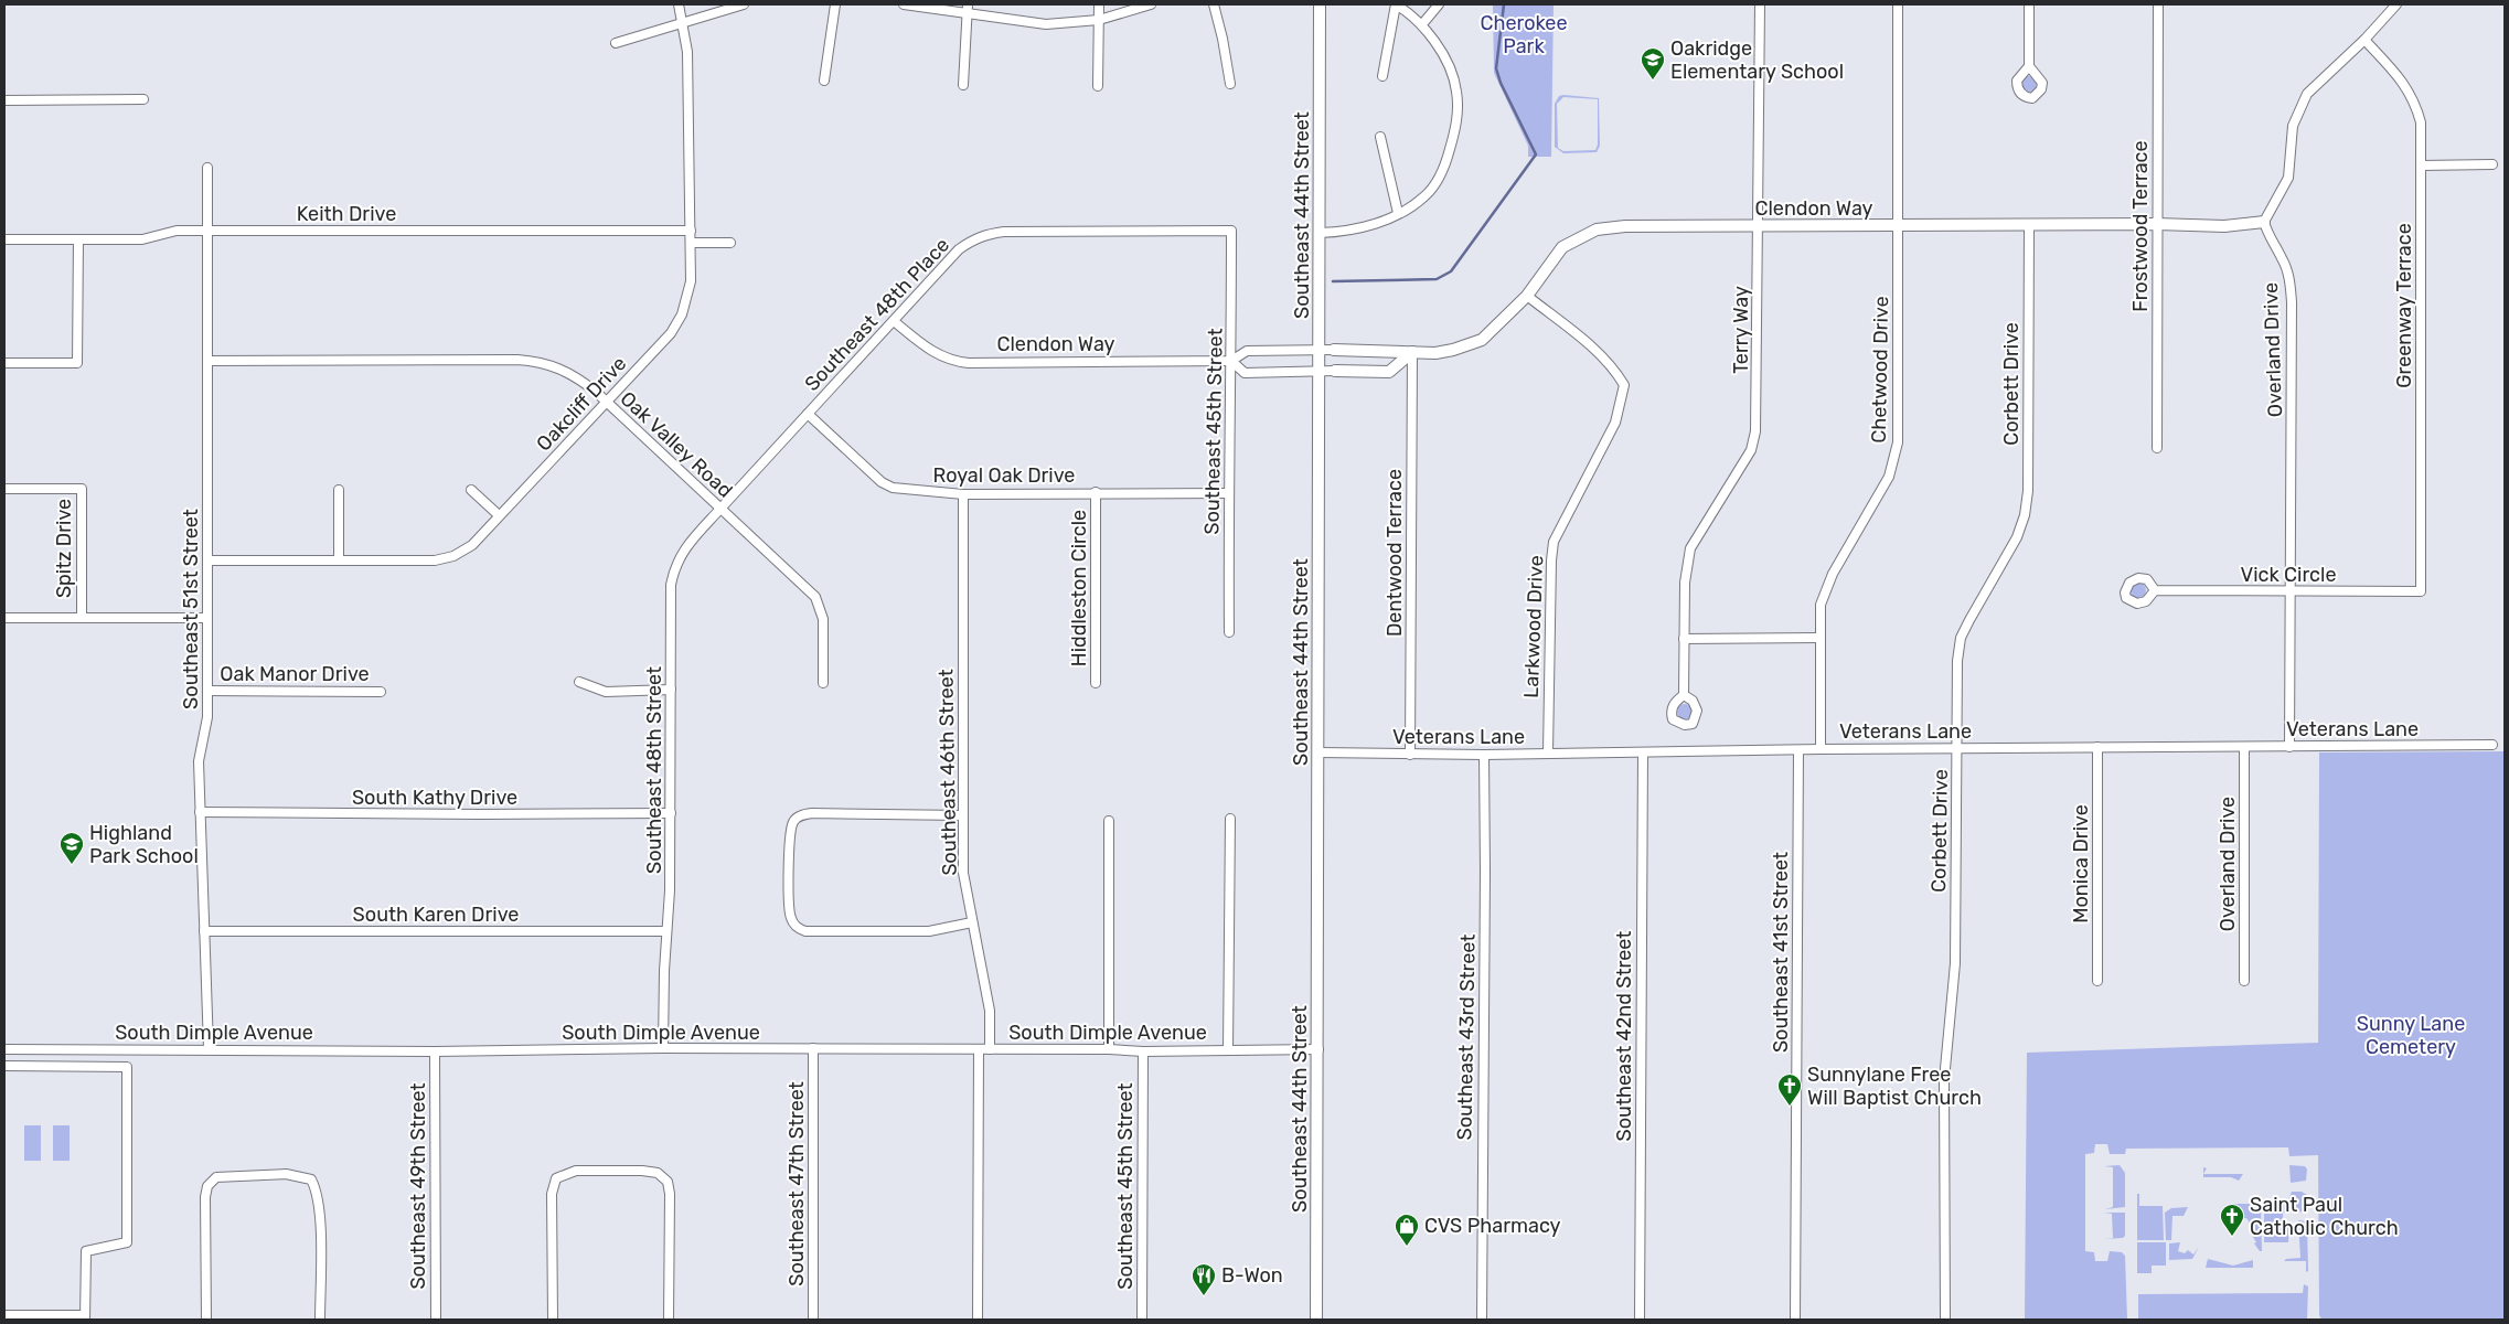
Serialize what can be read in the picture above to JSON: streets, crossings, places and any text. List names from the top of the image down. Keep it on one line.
{"streets":{"main road":["Clendon Way","Southeast 44th Street"],"street":["Keith Drive","Frostwood Terrace","Greenway Terrace","Southeast 48th Place","Terry Way","Overland Drive","Chetwood Drive","Corbett Drive","Oakcliff Drive","Southeast 45th Street","Oak Valley Road","Royal Oak Drive","Spitz Drive","Dentwood Terrace","Vick Circle","Hiddleston Circle","Southeast 51st Street","Larkwood Drive","Oak Manor Drive","Veterans Lane","Southeast 48th Street","Southeast 46th Street","South Kathy Drive","Monica Drive","South Karen Drive","Southeast 41st Street","South Dimple Avenue","Southeast 42nd Street","Southeast 43rd Street","Southeast 47th Street","Southeast 49th Street"]},"crossings":[["Clendon Way","Southeast 44th Street"],["Clendon Way","Frostwood Terrace"],["Clendon Way","Southeast 48th Place"],["Clendon Way","Terry Way"],["Clendon Way","Overland Drive"],["Clendon Way","Chetwood Drive"],["Clendon Way","Corbett Drive"],["Clendon Way","Southeast 45th Street"],["Clendon Way","Dentwood Terrace"],["Clendon Way","Larkwood Drive"],["Keith Drive","Oakcliff Drive"],["Keith Drive","Southeast 51st Street"],["Southeast 44th Street","Veterans Lane"],["Southeast 44th Street","South Dimple Avenue"],["Greenway Terrace","Vick Circle"],["Southeast 48th Place","Southeast 45th Street"],["Southeast 48th Place","Oak Valley Road"],["Southeast 48th Place","Royal Oak Drive"],["Southeast 48th Place","Southeast 48th Street"],["Overland Drive","Vick Circle"],["Overland Drive","Veterans Lane"],["Chetwood Drive","Veterans Lane"],["Corbett Drive","Veterans Lane"],["Oakcliff Drive","Oak Valley Road"],["Oakcliff Drive","Southeast 51st Street"],["Southeast 45th Street","Royal Oak Drive"],["Southeast 45th Street","South Dimple Avenue"],["Oak Valley Road","Southeast 51st Street"],["Oak Valley Road","Southeast 48th Street"],["Royal Oak Drive","Hiddleston Circle"],["Royal Oak Drive","Southeast 46th Street"],["Dentwood Terrace","Veterans Lane"],["Southeast 51st Street","Oak Manor Drive"],["Southeast 51st Street","South Kathy Drive"],["Southeast 51st Street","South Karen Drive"],["Southeast 51st Street","South Dimple Avenue"],["Larkwood Drive","Veterans Lane"],["Veterans Lane","Monica Drive"],["Veterans Lane","Southeast 41st Street"],["Veterans Lane","Southeast 42nd Street"],["Veterans Lane","Southeast 43rd Street"],["Southeast 48th Street","South Kathy Drive"],["Southeast 48th Street","South Karen Drive"],["Southeast 48th Street","South Dimple Avenue"],["Southeast 46th Street","South Dimple Avenue"],["South Dimple Avenue","Southeast 47th Street"],["South Dimple Avenue","Southeast 49th Street"]],"parks":["Cherokee Park","Sunny Lane Cemetery"],"places":{"school or university":["Oakridge Elementary School","Highland Park School"],"church":["Sunnylane Free Will Baptist Church","Saint Paul Catholic Church"],"shop":["CVS Pharmacy"],"restaurant":["B-Won"]}}
